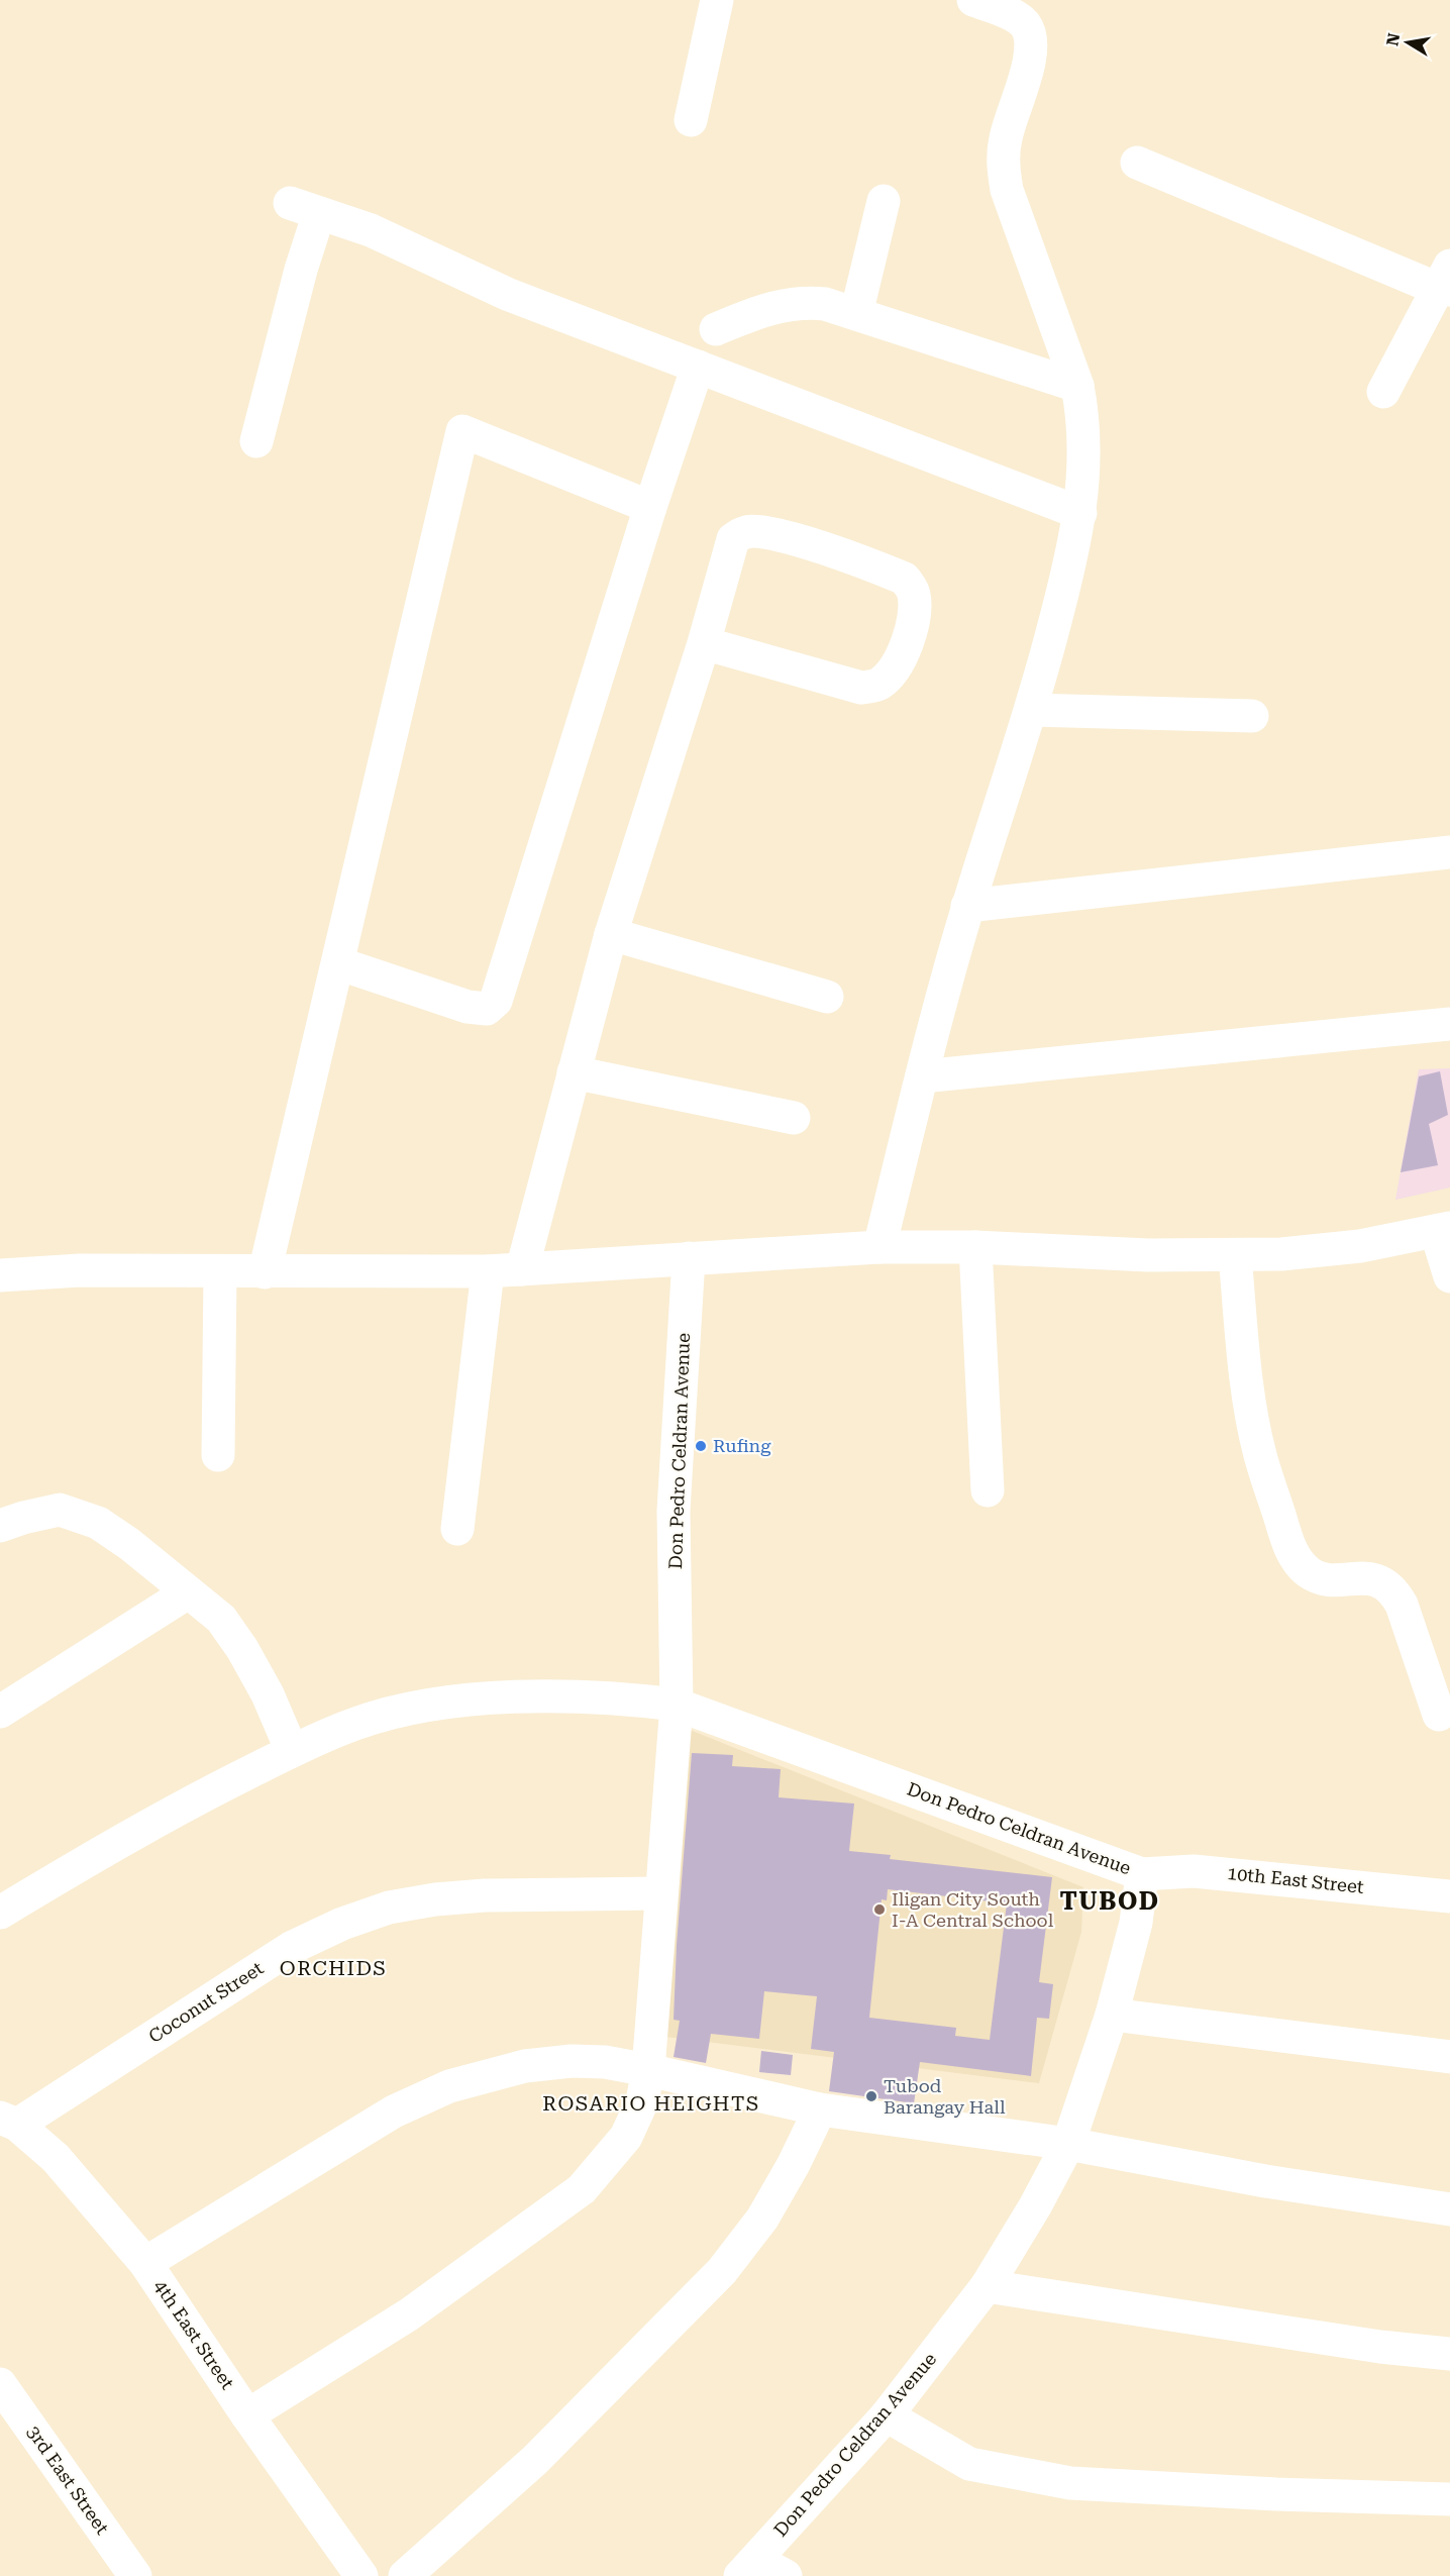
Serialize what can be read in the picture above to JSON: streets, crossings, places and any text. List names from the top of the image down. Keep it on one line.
{"streets":{"street":["Don Pedro Celdran Avenue","10th East Street","Coconut Street","4th East Street","3rd East Street"]},"crossings":[["Don Pedro Celdran Avenue","10th East Street"],["Coconut Street","4th East Street"]],"districts":["TUBOD","ORCHIDS","ROSARIO HEIGHTS"],"places":["Rufing","Iligan City South I-A Central School","Tubod Barangay Hall"],"north":"left"}
